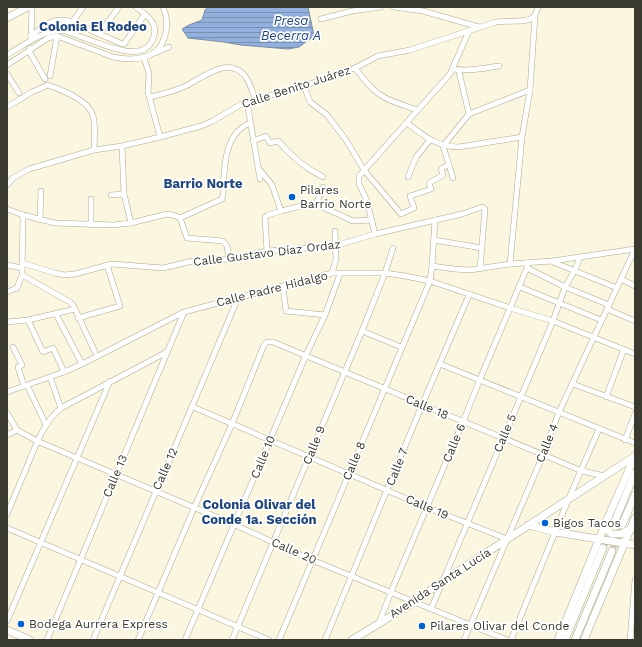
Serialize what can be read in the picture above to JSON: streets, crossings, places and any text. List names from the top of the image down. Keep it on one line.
{"streets":{"street":["Calle Benito Juárez","Calle Gustavo Díaz Ordaz","Calle Padre Hidalgo","Calle 18","Calle 5","Calle 6","Calle 4","Calle 9","Calle 10","Calle 8","Calle 7","Calle 12","Calle 13","Calle 19","Calle 20","Avenida Santa Lucía"]},"crossings":[["Calle Gustavo Díaz Ordaz","Calle 8"],["Calle Padre Hidalgo","Calle 5"],["Calle Padre Hidalgo","Calle 6"],["Calle Padre Hidalgo","Calle 4"],["Calle Padre Hidalgo","Calle 9"],["Calle Padre Hidalgo","Calle 10"],["Calle Padre Hidalgo","Calle 8"],["Calle Padre Hidalgo","Calle 7"],["Calle Padre Hidalgo","Calle 12"],["Calle Padre Hidalgo","Calle 13"],["Calle 18","Calle 5"],["Calle 18","Calle 6"],["Calle 18","Calle 4"],["Calle 18","Calle 9"],["Calle 18","Calle 10"],["Calle 18","Calle 8"],["Calle 18","Calle 7"],["Calle 18","Calle 19"],["Calle 18","Avenida Santa Lucía"],["Calle 5","Calle 19"],["Calle 5","Calle 20"],["Calle 5","Avenida Santa Lucía"],["Calle 6","Calle 19"],["Calle 6","Calle 20"],["Calle 6","Avenida Santa Lucía"],["Calle 4","Calle 19"],["Calle 4","Calle 20"],["Calle 4","Avenida Santa Lucía"],["Calle 9","Calle 19"],["Calle 9","Calle 20"],["Calle 10","Calle 19"],["Calle 10","Calle 20"],["Calle 8","Calle 19"],["Calle 8","Calle 20"],["Calle 7","Calle 19"],["Calle 7","Calle 20"],["Calle 12","Calle 19"],["Calle 12","Calle 20"],["Calle 13","Calle 20"],["Calle 19","Avenida Santa Lucía"],["Calle 20","Avenida Santa Lucía"]],"districts":["Colonia El Rodeo","Barrio Norte","Colonia Olivar del Conde 1a. Sección"],"water":["Presa Becerra A"],"places":["Pilares Barrio Norte","Bigos Tacos","Bodega Aurrera Express","Pilares Olivar del Conde"]}
